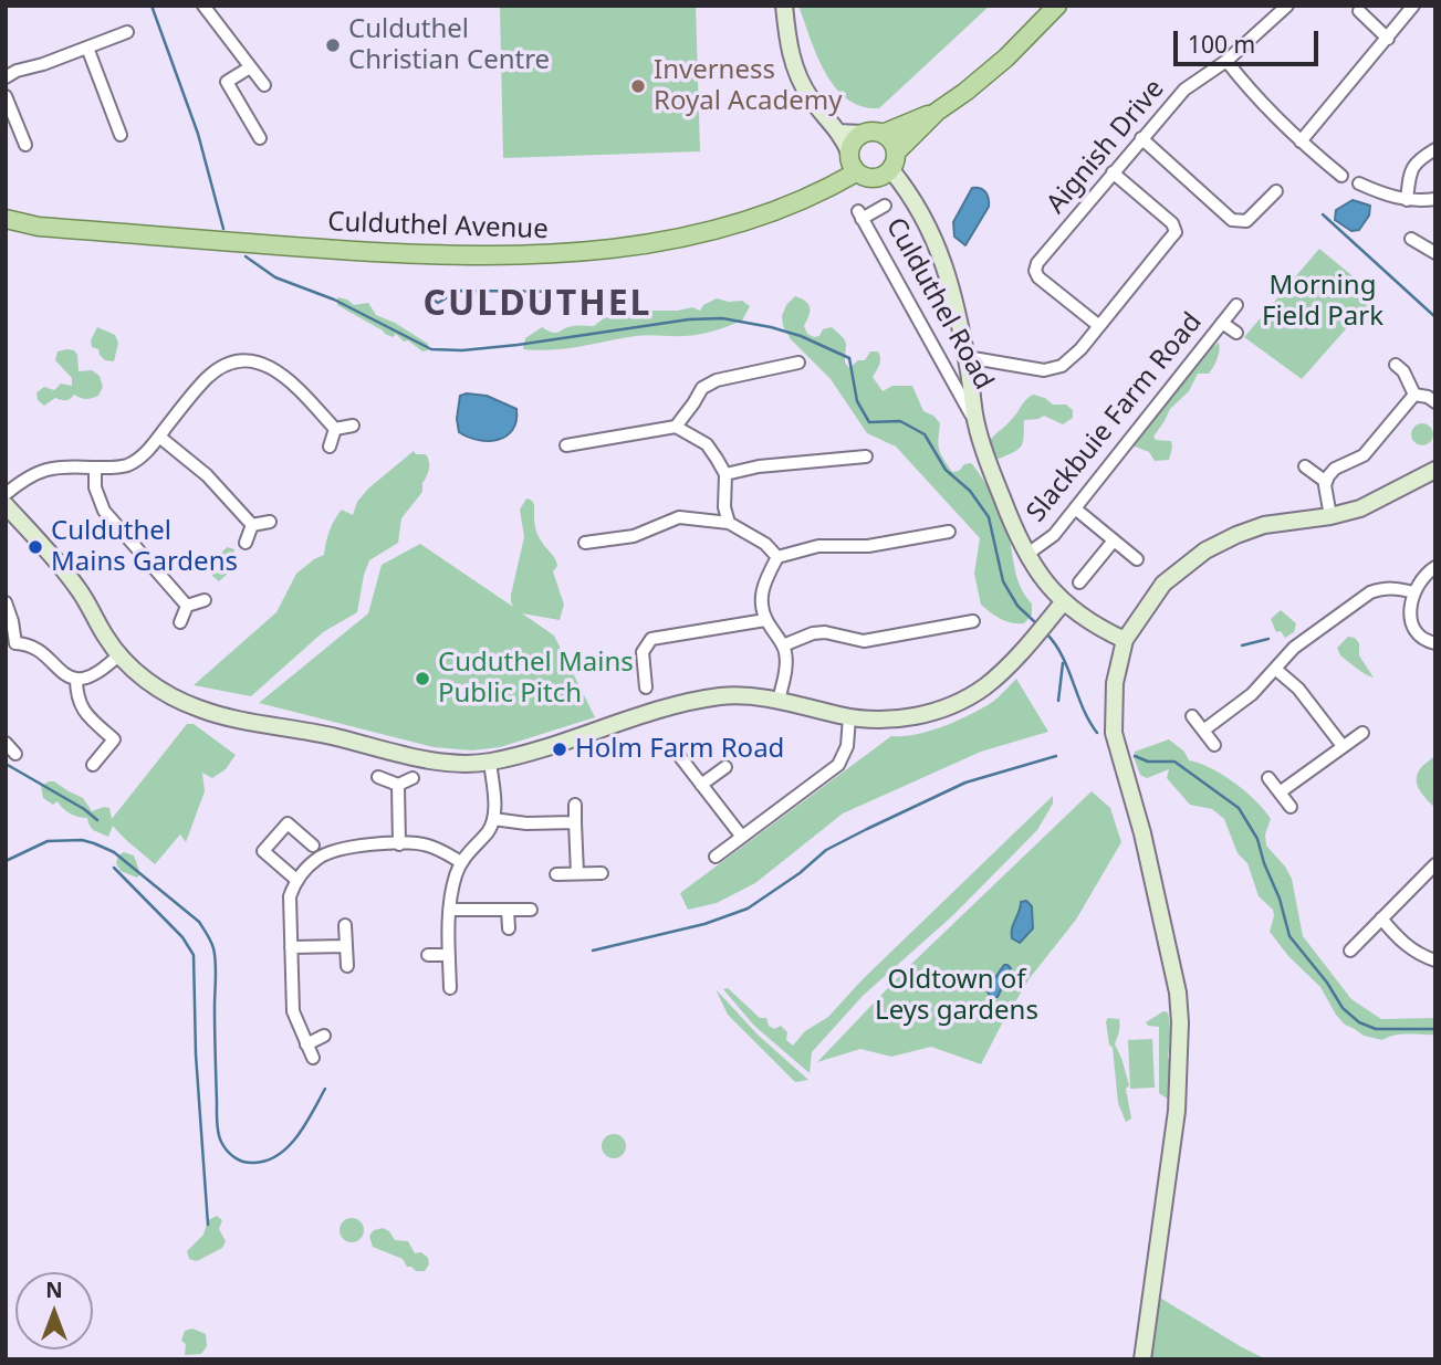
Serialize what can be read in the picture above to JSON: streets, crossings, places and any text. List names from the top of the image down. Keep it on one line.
{"streets":{"main road":["Culduthel Avenue"],"street":["Aignish Drive","Culduthel Road","Slackbuie Farm Road"]},"crossings":[["Culduthel Avenue","Culduthel Road"],["Culduthel Road","Slackbuie Farm Road"]],"districts":["CULDUTHEL"],"parks":["Morning Field Park","Oldtown of Leys gardens"],"places":["Culduthel Christian Centre","Inverness Royal Academy","Culduthel Mains Gardens","Cuduthel Mains Public Pitch","Holm Farm Road"],"scale_bar":"100 m","north":"top"}
